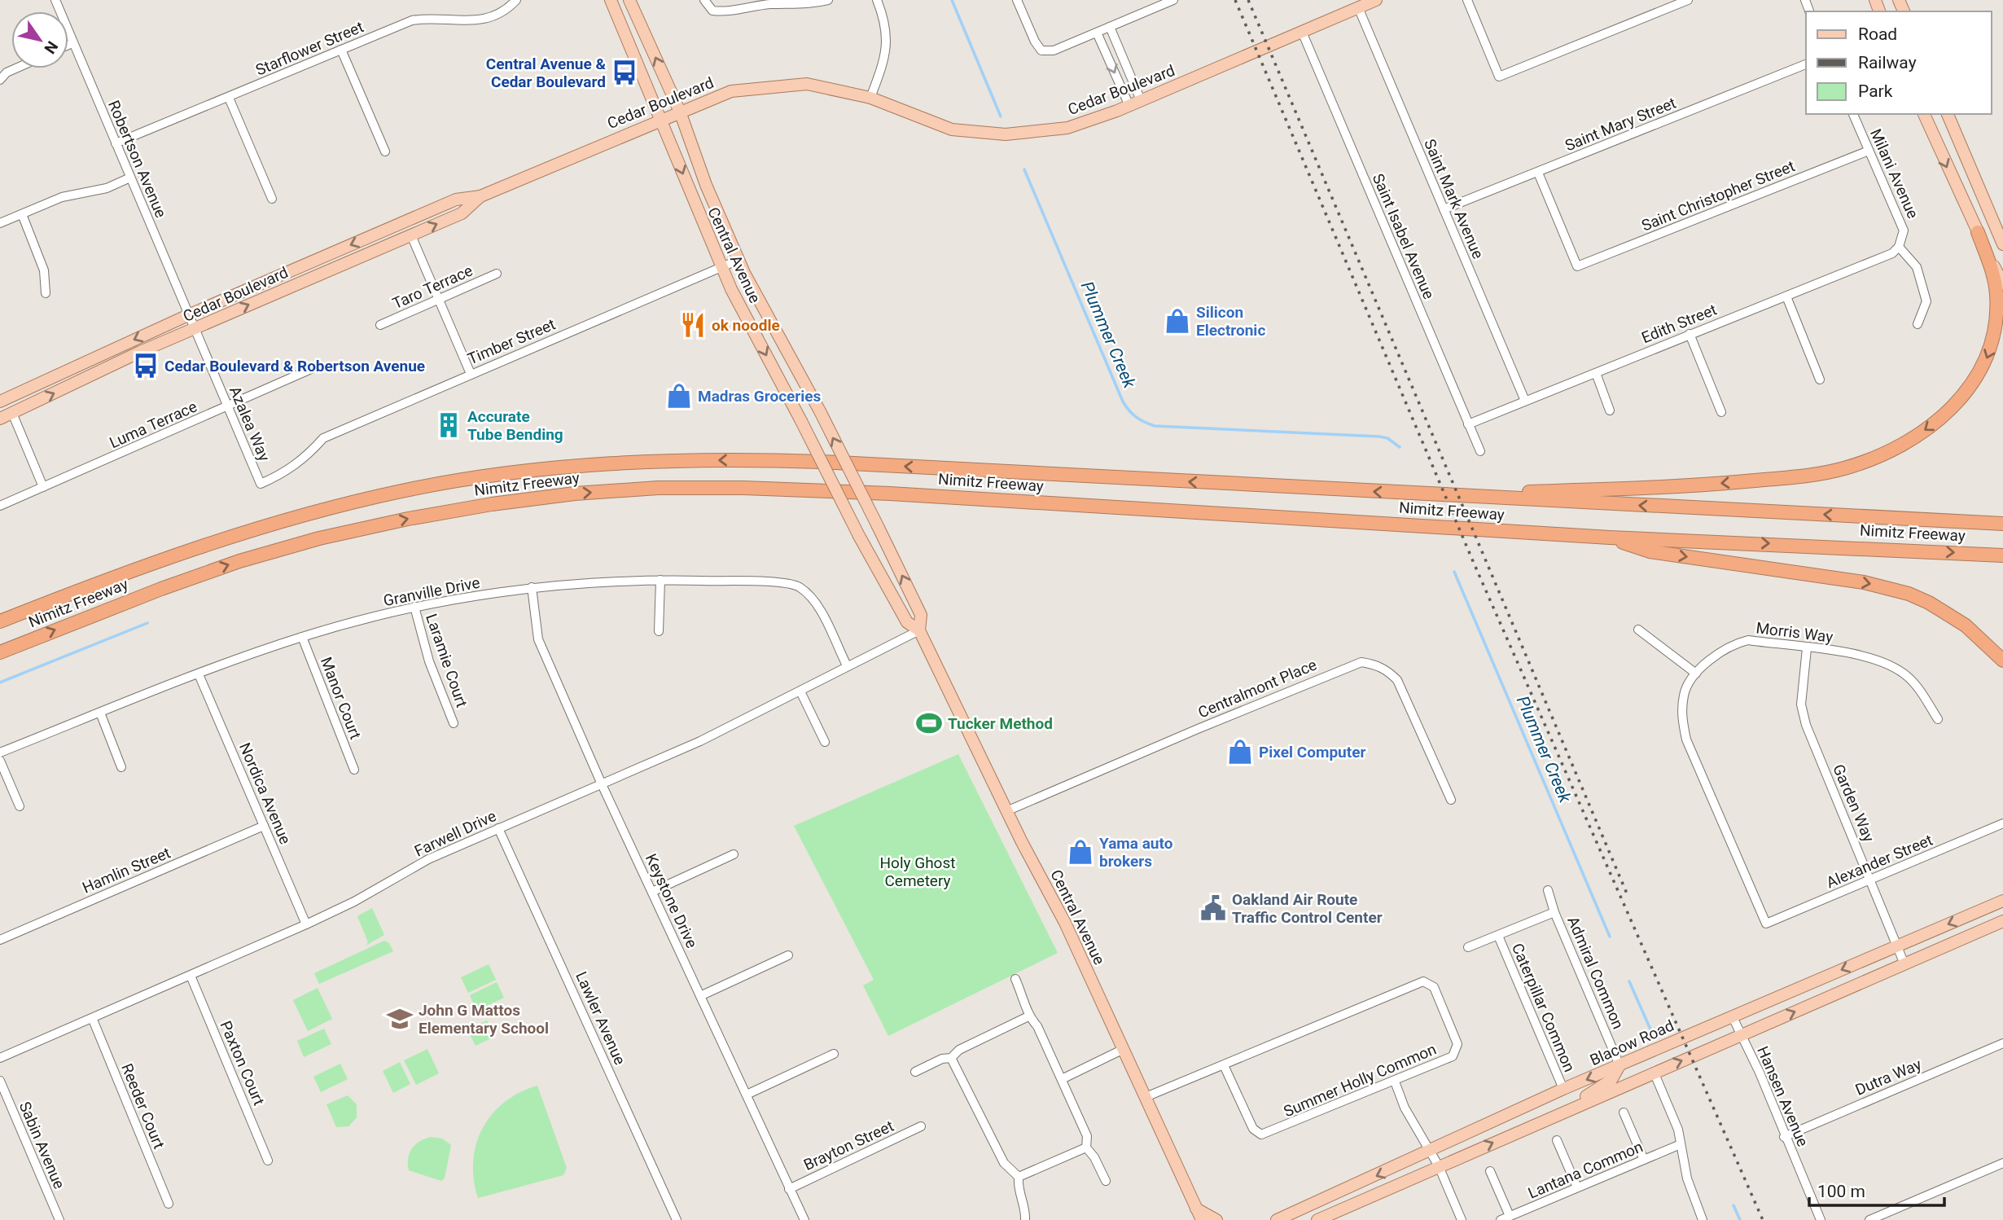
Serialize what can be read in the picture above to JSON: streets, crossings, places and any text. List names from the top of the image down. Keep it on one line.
{"streets":{"highway":["Nimitz Freeway"],"main road":["Cedar Boulevard","Central Avenue","Blacow Road"],"street":["Starflower Street","Saint Mary Street","Robertson Avenue","Milani Avenue","Saint Christopher Street","Saint Mark Avenue","Saint Isabel Avenue","Taro Terrace","Edith Street","Timber Street","Azalea Way","Luma Terrace","Granville Drive","Morris Way","Laramie Court","Centralmont Place","Manor Court","Nordica Avenue","Garden Way","Farwell Drive","Alexander Street","Hamlin Street","Keystone Drive","Admiral Common","Caterpillar Common","Lawler Avenue","Paxton Court","Dutra Way","Summer Holly Common","Hansen Avenue","Reeder Court","Sabin Avenue","Brayton Street","Lantana Common"]},"crossings":[["Starflower Street","Robertson Avenue"],["Cedar Boulevard","Robertson Avenue"],["Cedar Boulevard","Saint Mark Avenue"],["Cedar Boulevard","Saint Isabel Avenue"],["Cedar Boulevard","Central Avenue"],["Cedar Boulevard","Azalea Way"],["Saint Mary Street","Saint Christopher Street"],["Saint Mary Street","Saint Mark Avenue"],["Robertson Avenue","Azalea Way"],["Milani Avenue","Saint Christopher Street"],["Milani Avenue","Edith Street"],["Saint Mark Avenue","Edith Street"],["Saint Isabel Avenue","Edith Street"],["Central Avenue","Timber Street"],["Central Avenue","Centralmont Place"],["Central Avenue","Farwell Drive"],["Central Avenue","Summer Holly Common"],["Timber Street","Azalea Way"],["Azalea Way","Luma Terrace"],["Granville Drive","Laramie Court"],["Granville Drive","Manor Court"],["Granville Drive","Nordica Avenue"],["Granville Drive","Farwell Drive"],["Granville Drive","Keystone Drive"],["Morris Way","Garden Way"],["Morris Way","Alexander Street"],["Nordica Avenue","Farwell Drive"],["Nordica Avenue","Hamlin Street"],["Garden Way","Alexander Street"],["Garden Way","Blacow Road"],["Farwell Drive","Keystone Drive"],["Farwell Drive","Lawler Avenue"],["Farwell Drive","Paxton Court"],["Farwell Drive","Reeder Court"],["Keystone Drive","Brayton Street"],["Admiral Common","Blacow Road"],["Caterpillar Common","Blacow Road"],["Blacow Road","Hansen Avenue"],["Dutra Way","Hansen Avenue"]],"water":["Plummer Creek"],"parks":["Holy Ghost Cemetery"],"places":{"bus stop":["Central Avenue & Cedar Boulevard","Cedar Boulevard & Robertson Avenue"],"shop":["Silicon Electronic","Madras Groceries","Pixel Computer","Yama auto brokers"],"restaurant":["ok noodle"],"building":["Accurate Tube Bending"],"sports":["Tucker Method"],"public building":["Oakland Air Route Traffic Control Center"],"school or university":["John G Mattos Elementary School"]},"legend":["Road","Railway","Park"],"scale_bar":"100 m","north":"bottom right"}
